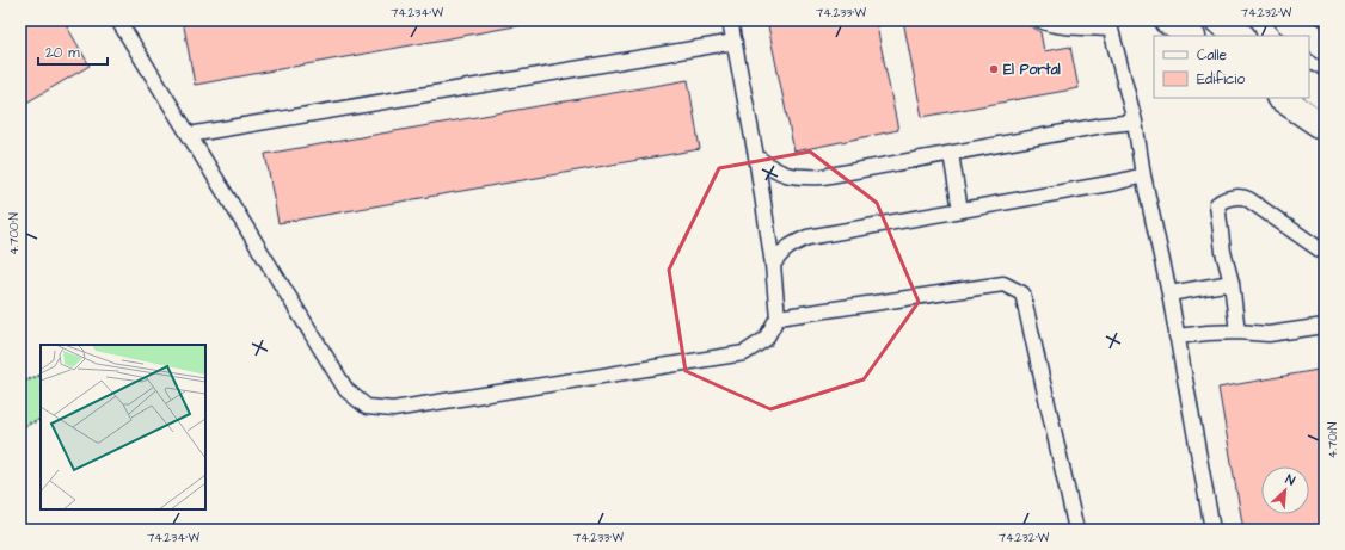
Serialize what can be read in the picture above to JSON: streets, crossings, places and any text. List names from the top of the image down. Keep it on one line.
{"places":["El Portal"],"legend":["Calle","Edificio"],"scale_bar":"20 m","north":"top right","coordinates":["74.234°W","74.233°W","74.232°W","4.700°N","4.701°N"]}
